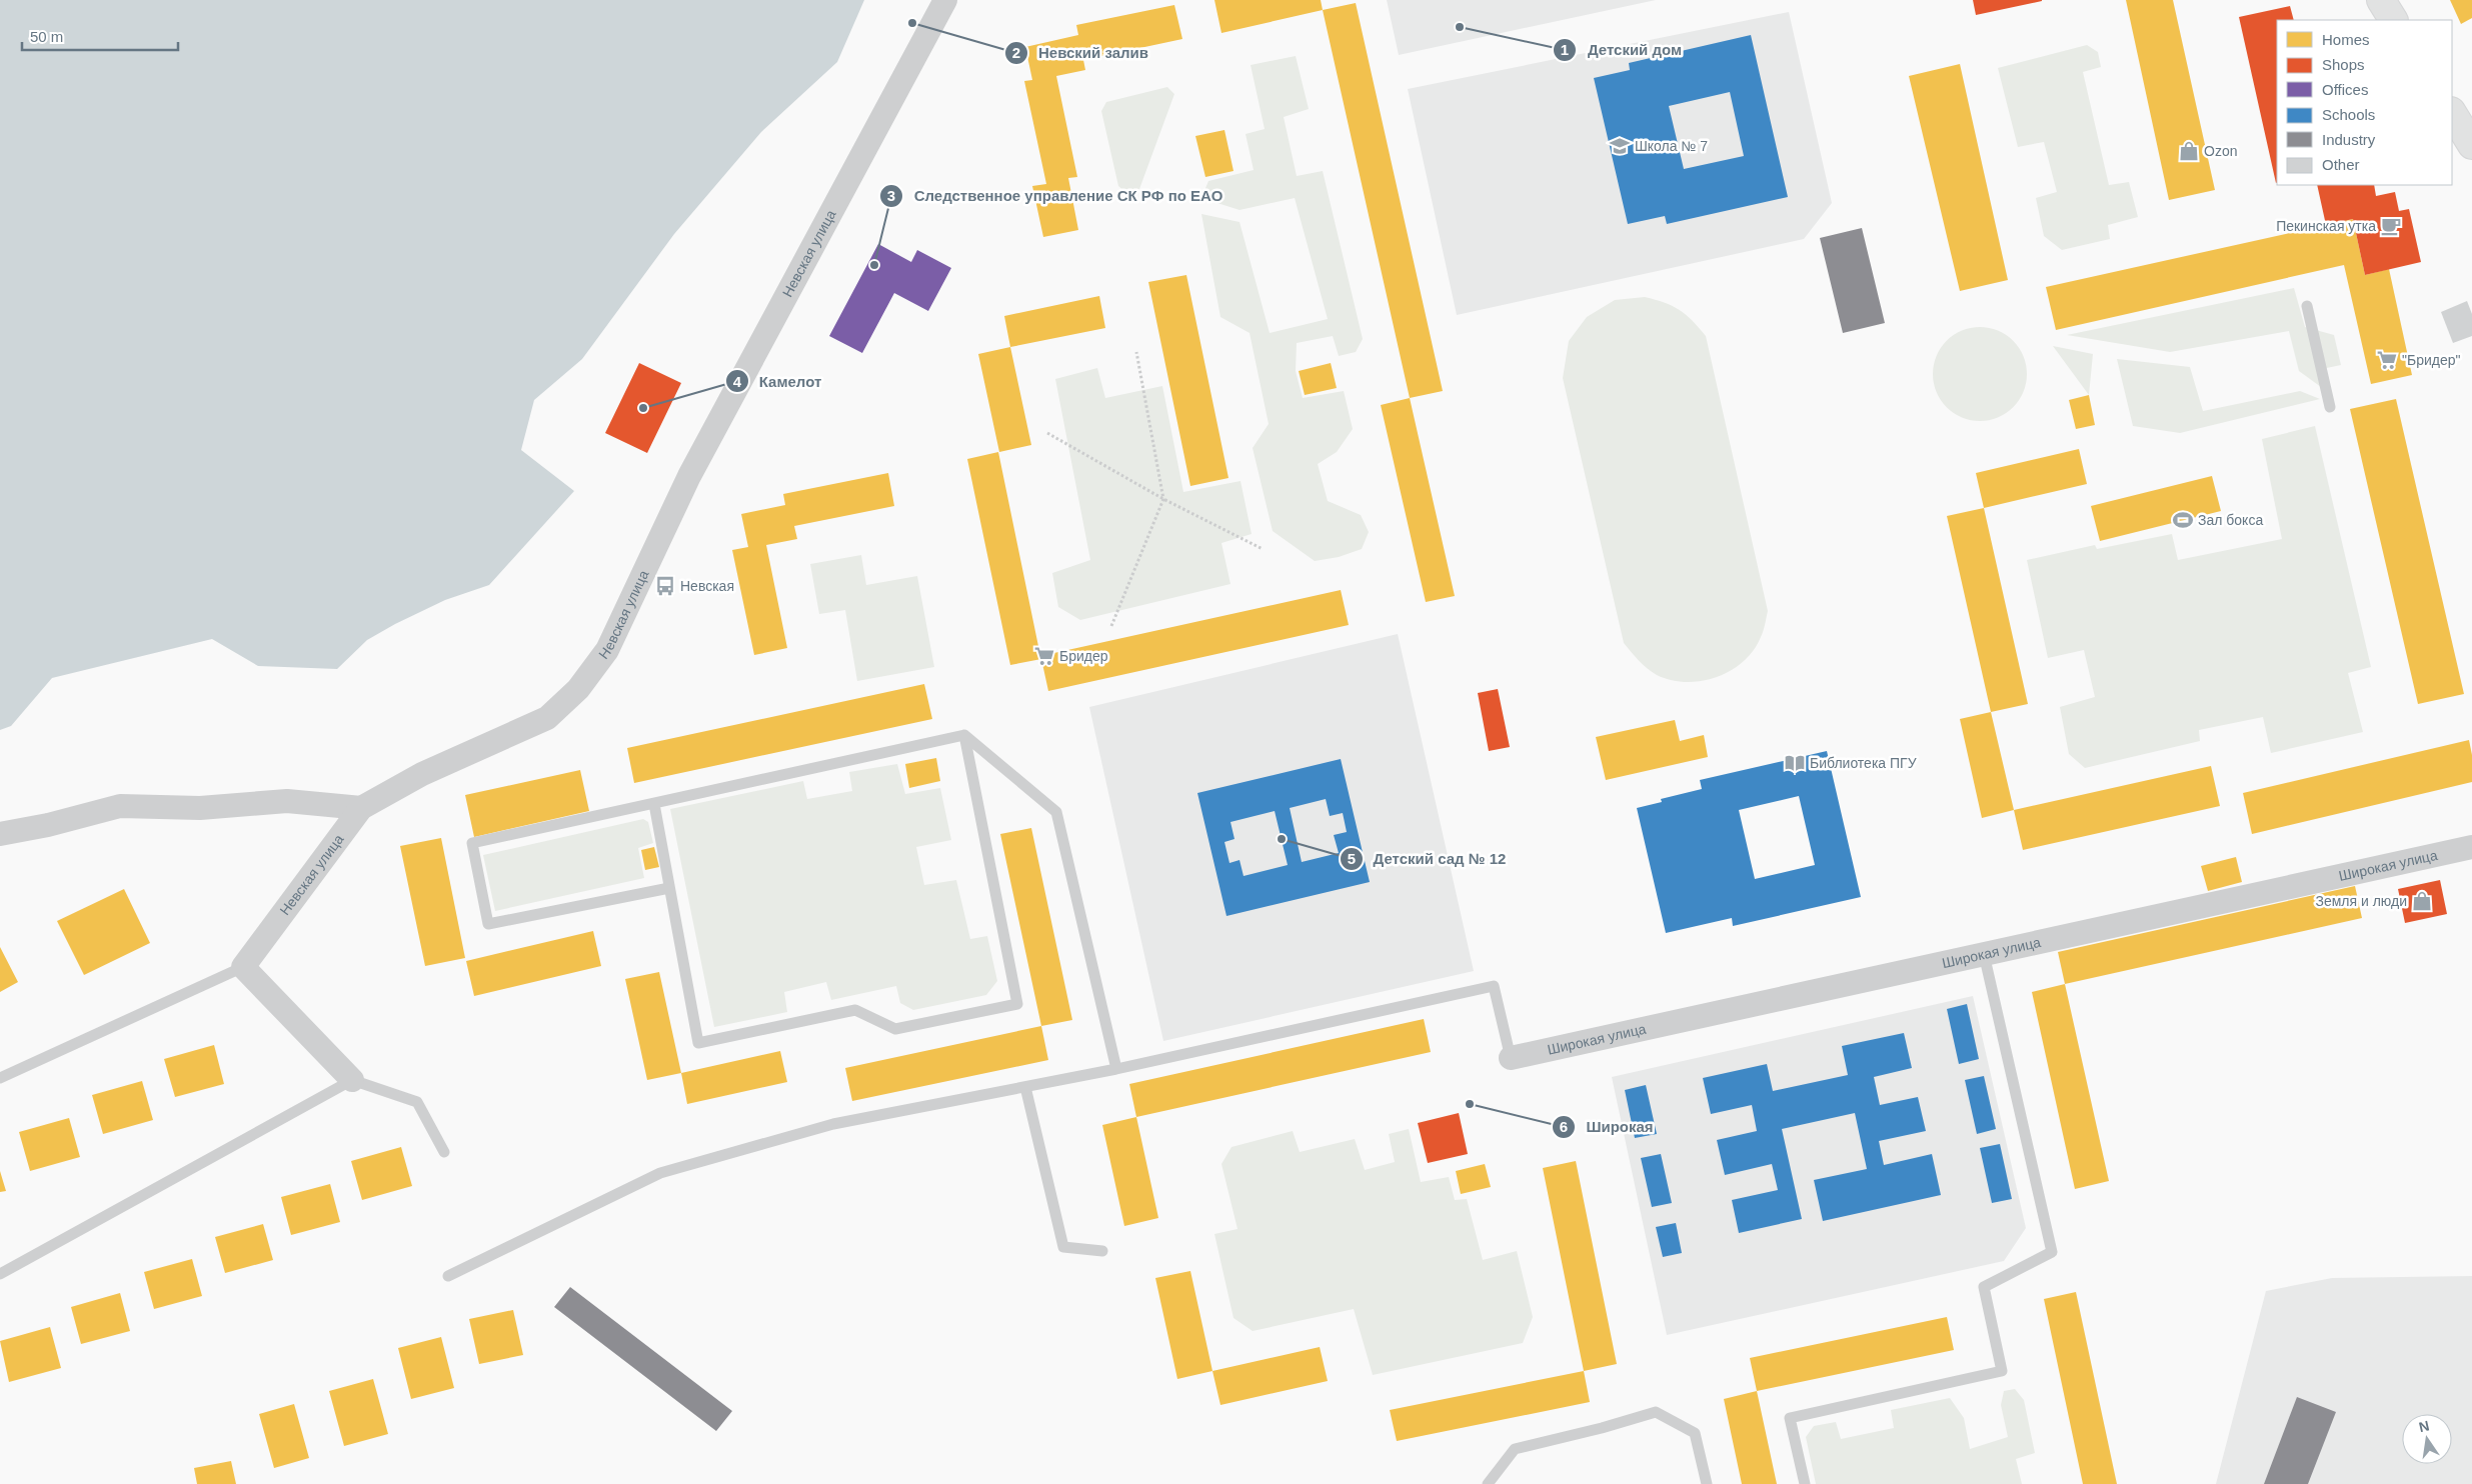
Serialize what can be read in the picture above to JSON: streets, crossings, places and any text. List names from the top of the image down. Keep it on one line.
{"streets":{"street":["Невская улица","Широкая улица"]},"places":{"other":["Невский залив","Детский дом","Следственное управление СК РФ по ЕАО","Камелот","Детский сад № 12","Широкая"],"school or university":["Школа № 7"],"shop":["Ozon","Земля и люди"],"cafe":["Пекинская утка"],"supermarket":["\"Бридер\"","Бридер"],"sports":["Зал бокса"],"bus stop":["Невская"],"library":["Библиотека ПГУ"]},"legend":["Homes","Shops","Offices","Schools","Industry","Other"],"scale_bar":"50 m","north":"top"}
